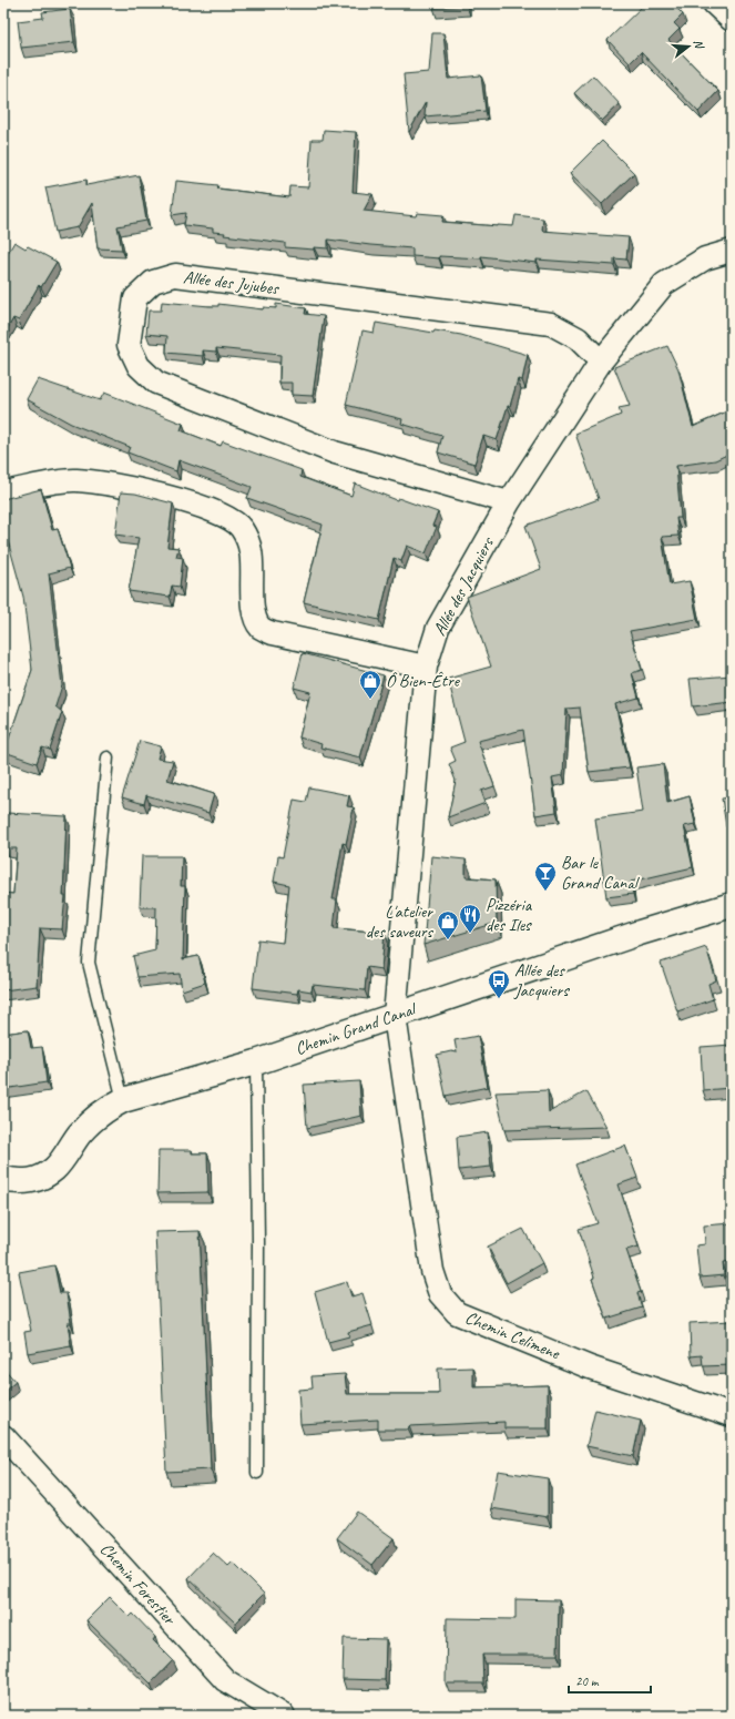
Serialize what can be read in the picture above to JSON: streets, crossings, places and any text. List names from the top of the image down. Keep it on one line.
{"streets":{"street":["Allée des Jujubes","Allée des Jacquiers","Chemin Grand Canal","Chemin Celimene","Chemin Forestier"]},"crossings":[["Allée des Jujubes","Allée des Jacquiers"],["Allée des Jacquiers","Chemin Grand Canal"],["Allée des Jacquiers","Chemin Celimene"],["Chemin Grand Canal","Chemin Celimene"]],"places":{"shop":["Ô Bien-Être","L'atelier des saveurs"],"bar":["Bar le Grand Canal"],"restaurant":["Pizzéria des Iles"],"bus stop":["Allée des Jacquiers"]},"scale_bar":"20 m","north":"right"}
